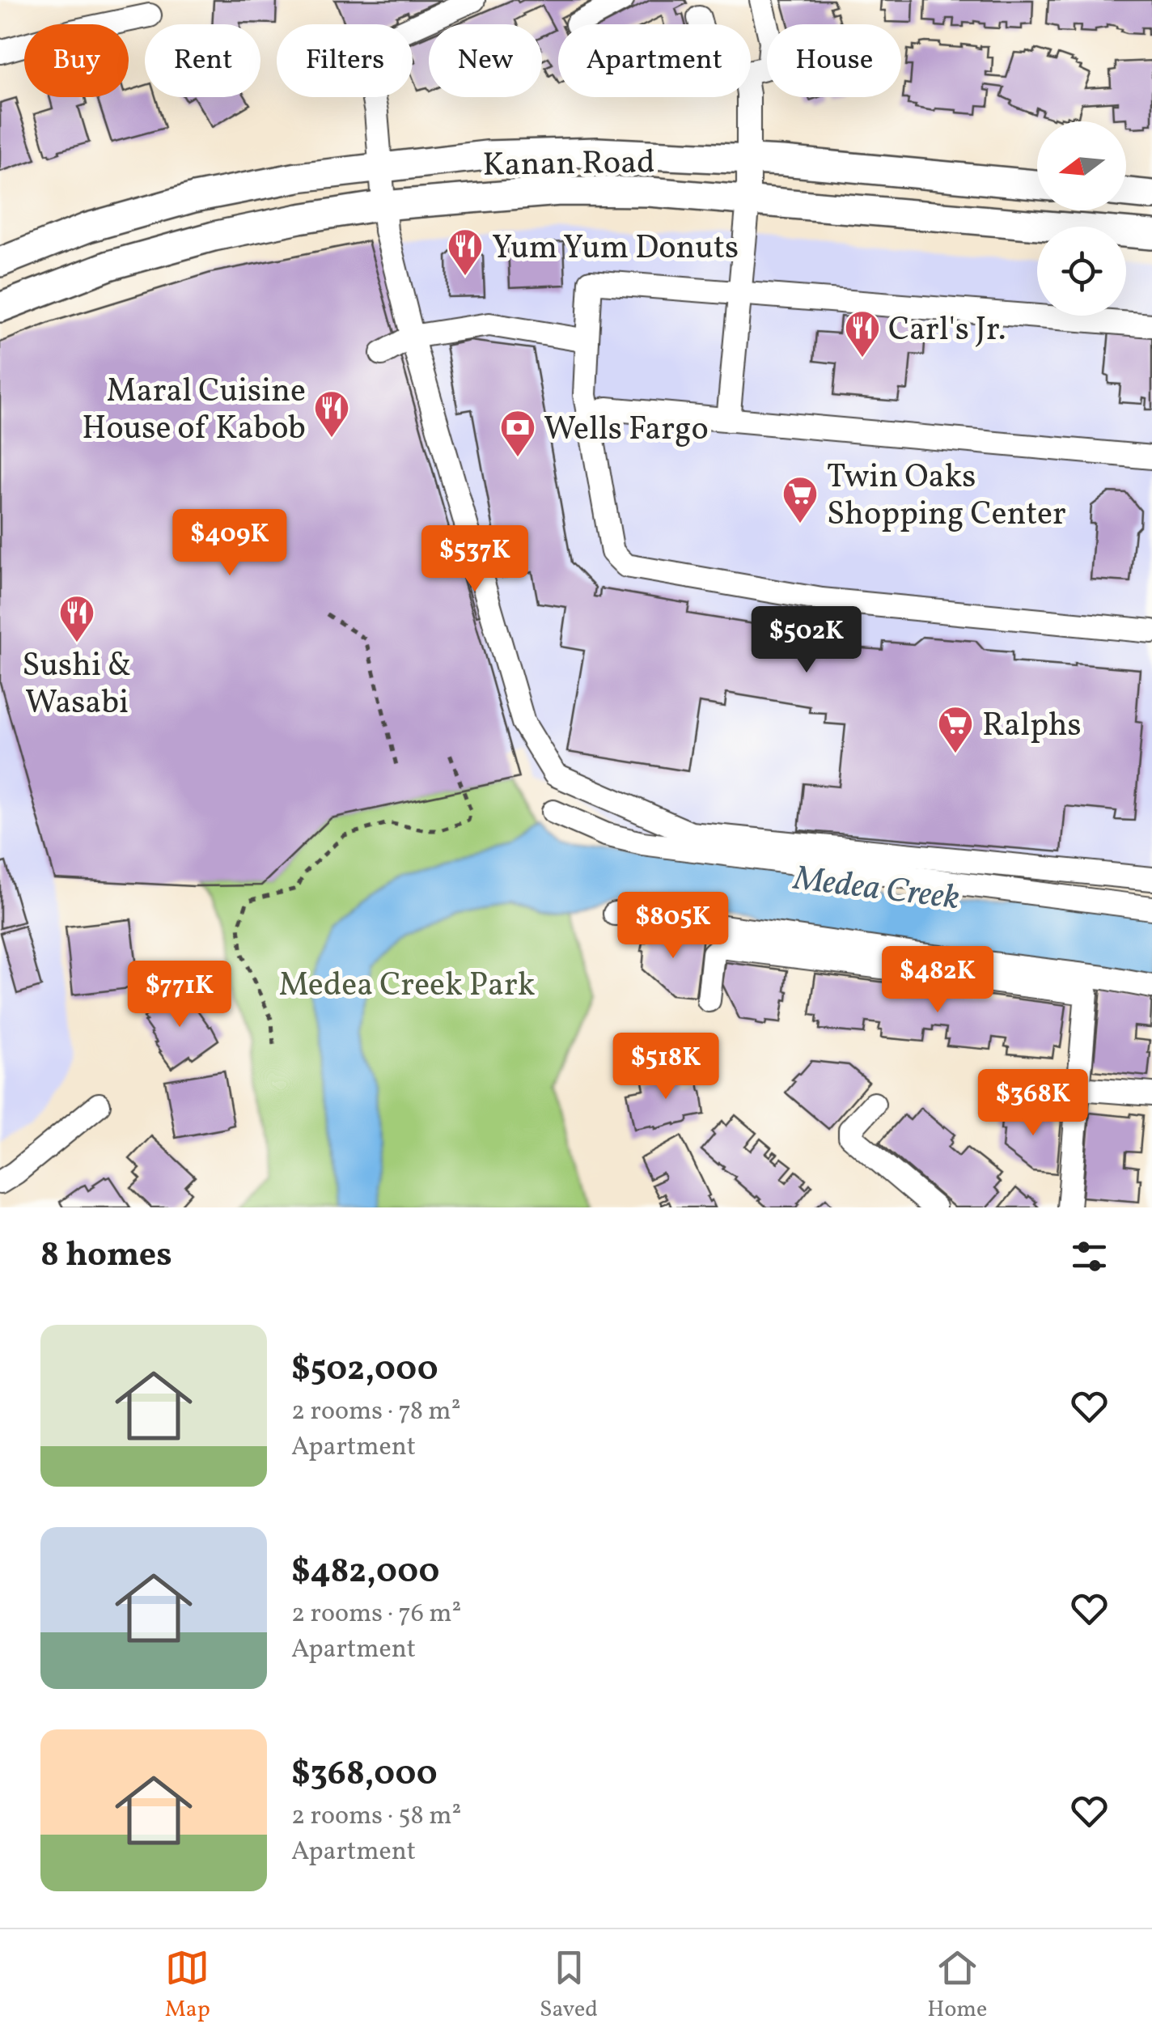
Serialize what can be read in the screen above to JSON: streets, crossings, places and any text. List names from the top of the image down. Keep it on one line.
{"streets":{"main road":["Kanan Road"]},"water":["Medea Creek"],"parks":["Medea Creek Park"],"places":{"restaurant":["Yum Yum Donuts","Carl's Jr.","Maral Cuisine House of Kabob","Sushi & Wasabi"],"bank":["Wells Fargo"],"supermarket":["Twin Oaks Shopping Center","Ralphs"]},"north":"left","page":{"chip":["Buy","Rent","Filters","New","Apartment","House"],"price":["$409K","$537K","$502K","$805K","$482K","$771K","$518K","$368K"],"heading":"8 homes","list":[{"name":"$502,000","note":"2 rooms · 78 m² · Apartment"},{"name":"$482,000","note":"2 rooms · 76 m² · Apartment"},{"name":"$368,000","note":"2 rooms · 58 m² · Apartment"}],"tabs":["Map","Saved","Home"]}}
